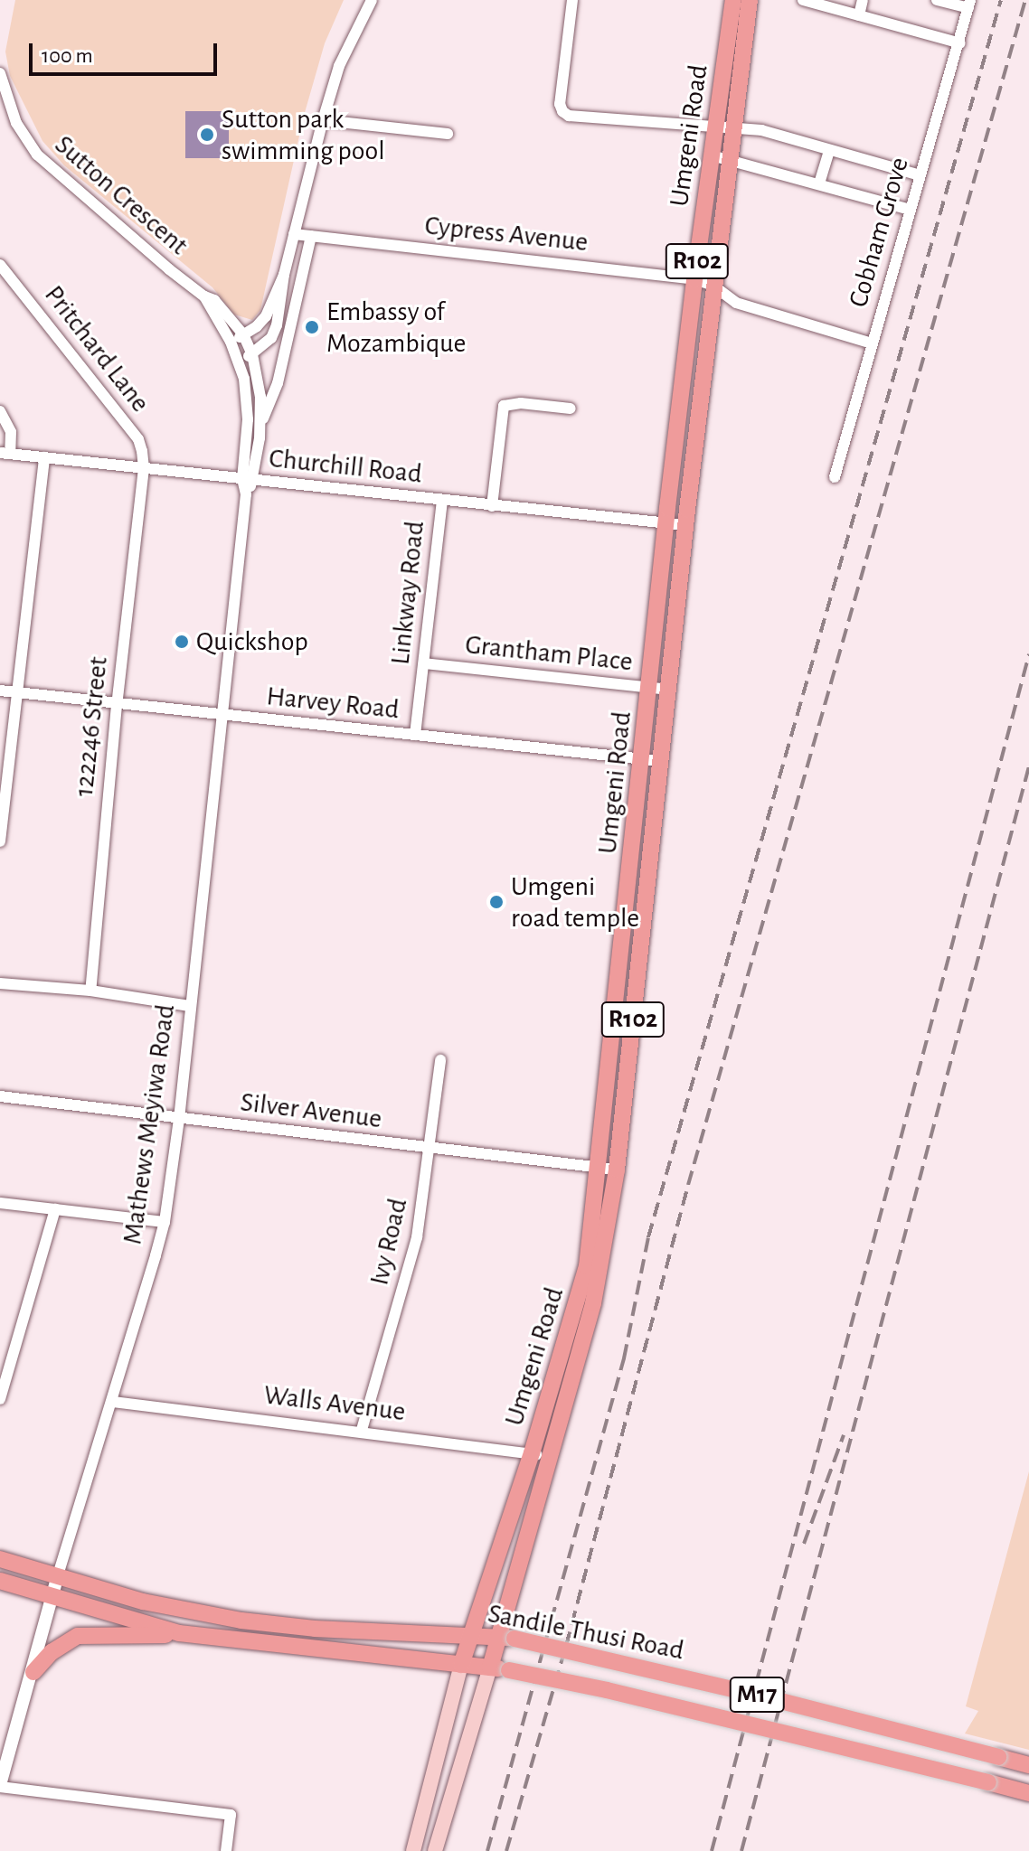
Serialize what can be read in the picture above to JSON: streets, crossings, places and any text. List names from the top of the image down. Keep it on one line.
{"streets":{"main road":["Umgeni Road","R102","Sandile Thusi Road","M17"],"street":["Sutton Crescent","Cobham Grove","Cypress Avenue","Pritchard Lane","Churchill Road","Linkway Road","Grantham Place","Harvey Road","122246 Street","Silver Avenue","Mathews Meyiwa Road","Ivy Road","Walls Avenue"]},"crossings":[["Umgeni Road","Cypress Avenue"],["Umgeni Road","Churchill Road"],["Umgeni Road","Grantham Place"],["Umgeni Road","Harvey Road"],["Umgeni Road","Silver Avenue"],["Umgeni Road","Walls Avenue"],["Umgeni Road","Sandile Thusi Road"],["Sutton Crescent","Mathews Meyiwa Road"],["Cobham Grove","Cypress Avenue"],["Pritchard Lane","Churchill Road"],["Pritchard Lane","122246 Street"],["Churchill Road","Linkway Road"],["Churchill Road","122246 Street"],["Churchill Road","Mathews Meyiwa Road"],["Linkway Road","Grantham Place"],["Linkway Road","Harvey Road"],["Harvey Road","122246 Street"],["Harvey Road","Mathews Meyiwa Road"],["Silver Avenue","Mathews Meyiwa Road"],["Silver Avenue","Ivy Road"],["Mathews Meyiwa Road","Walls Avenue"],["Mathews Meyiwa Road","Sandile Thusi Road"],["Ivy Road","Walls Avenue"]],"places":["Sutton park swimming pool","Embassy of Mozambique","Quickshop","Umgeni road temple"],"scale_bar":"100 m"}
